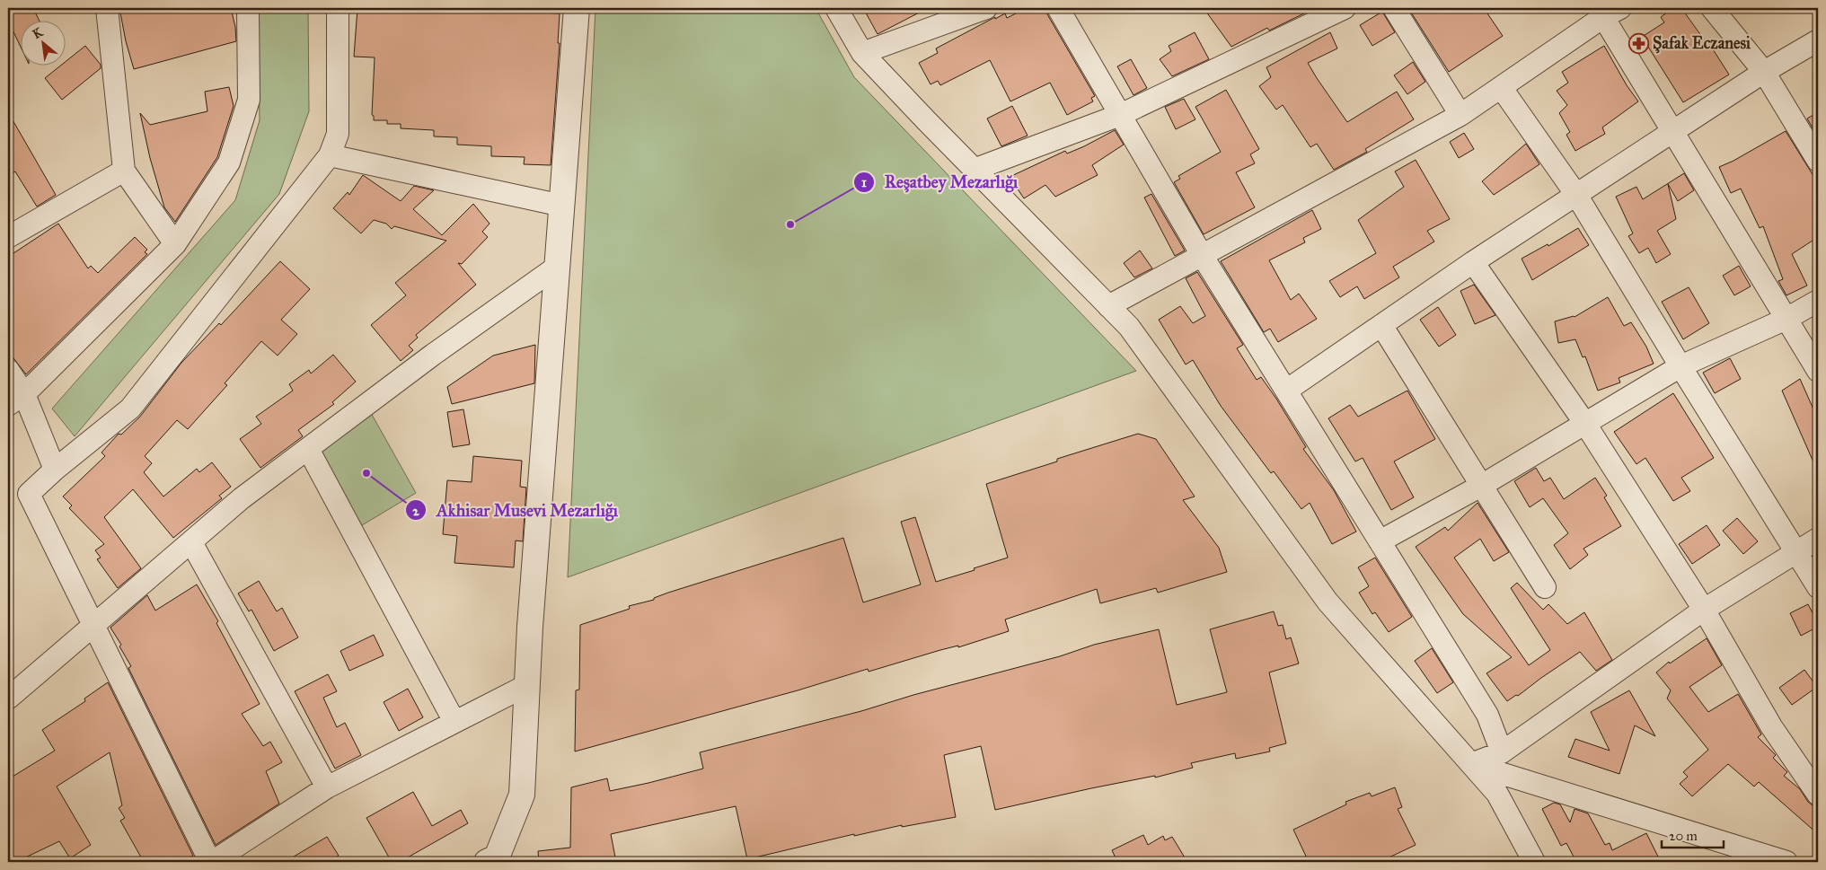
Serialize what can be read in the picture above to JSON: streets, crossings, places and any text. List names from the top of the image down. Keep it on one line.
{"places":{"pharmacy":["Şafak Eczanesi"],"other":["Reşatbey Mezarlığı","Akhisar Musevi Mezarlığı"]},"scale_bar":"20 m","north":"top left"}
